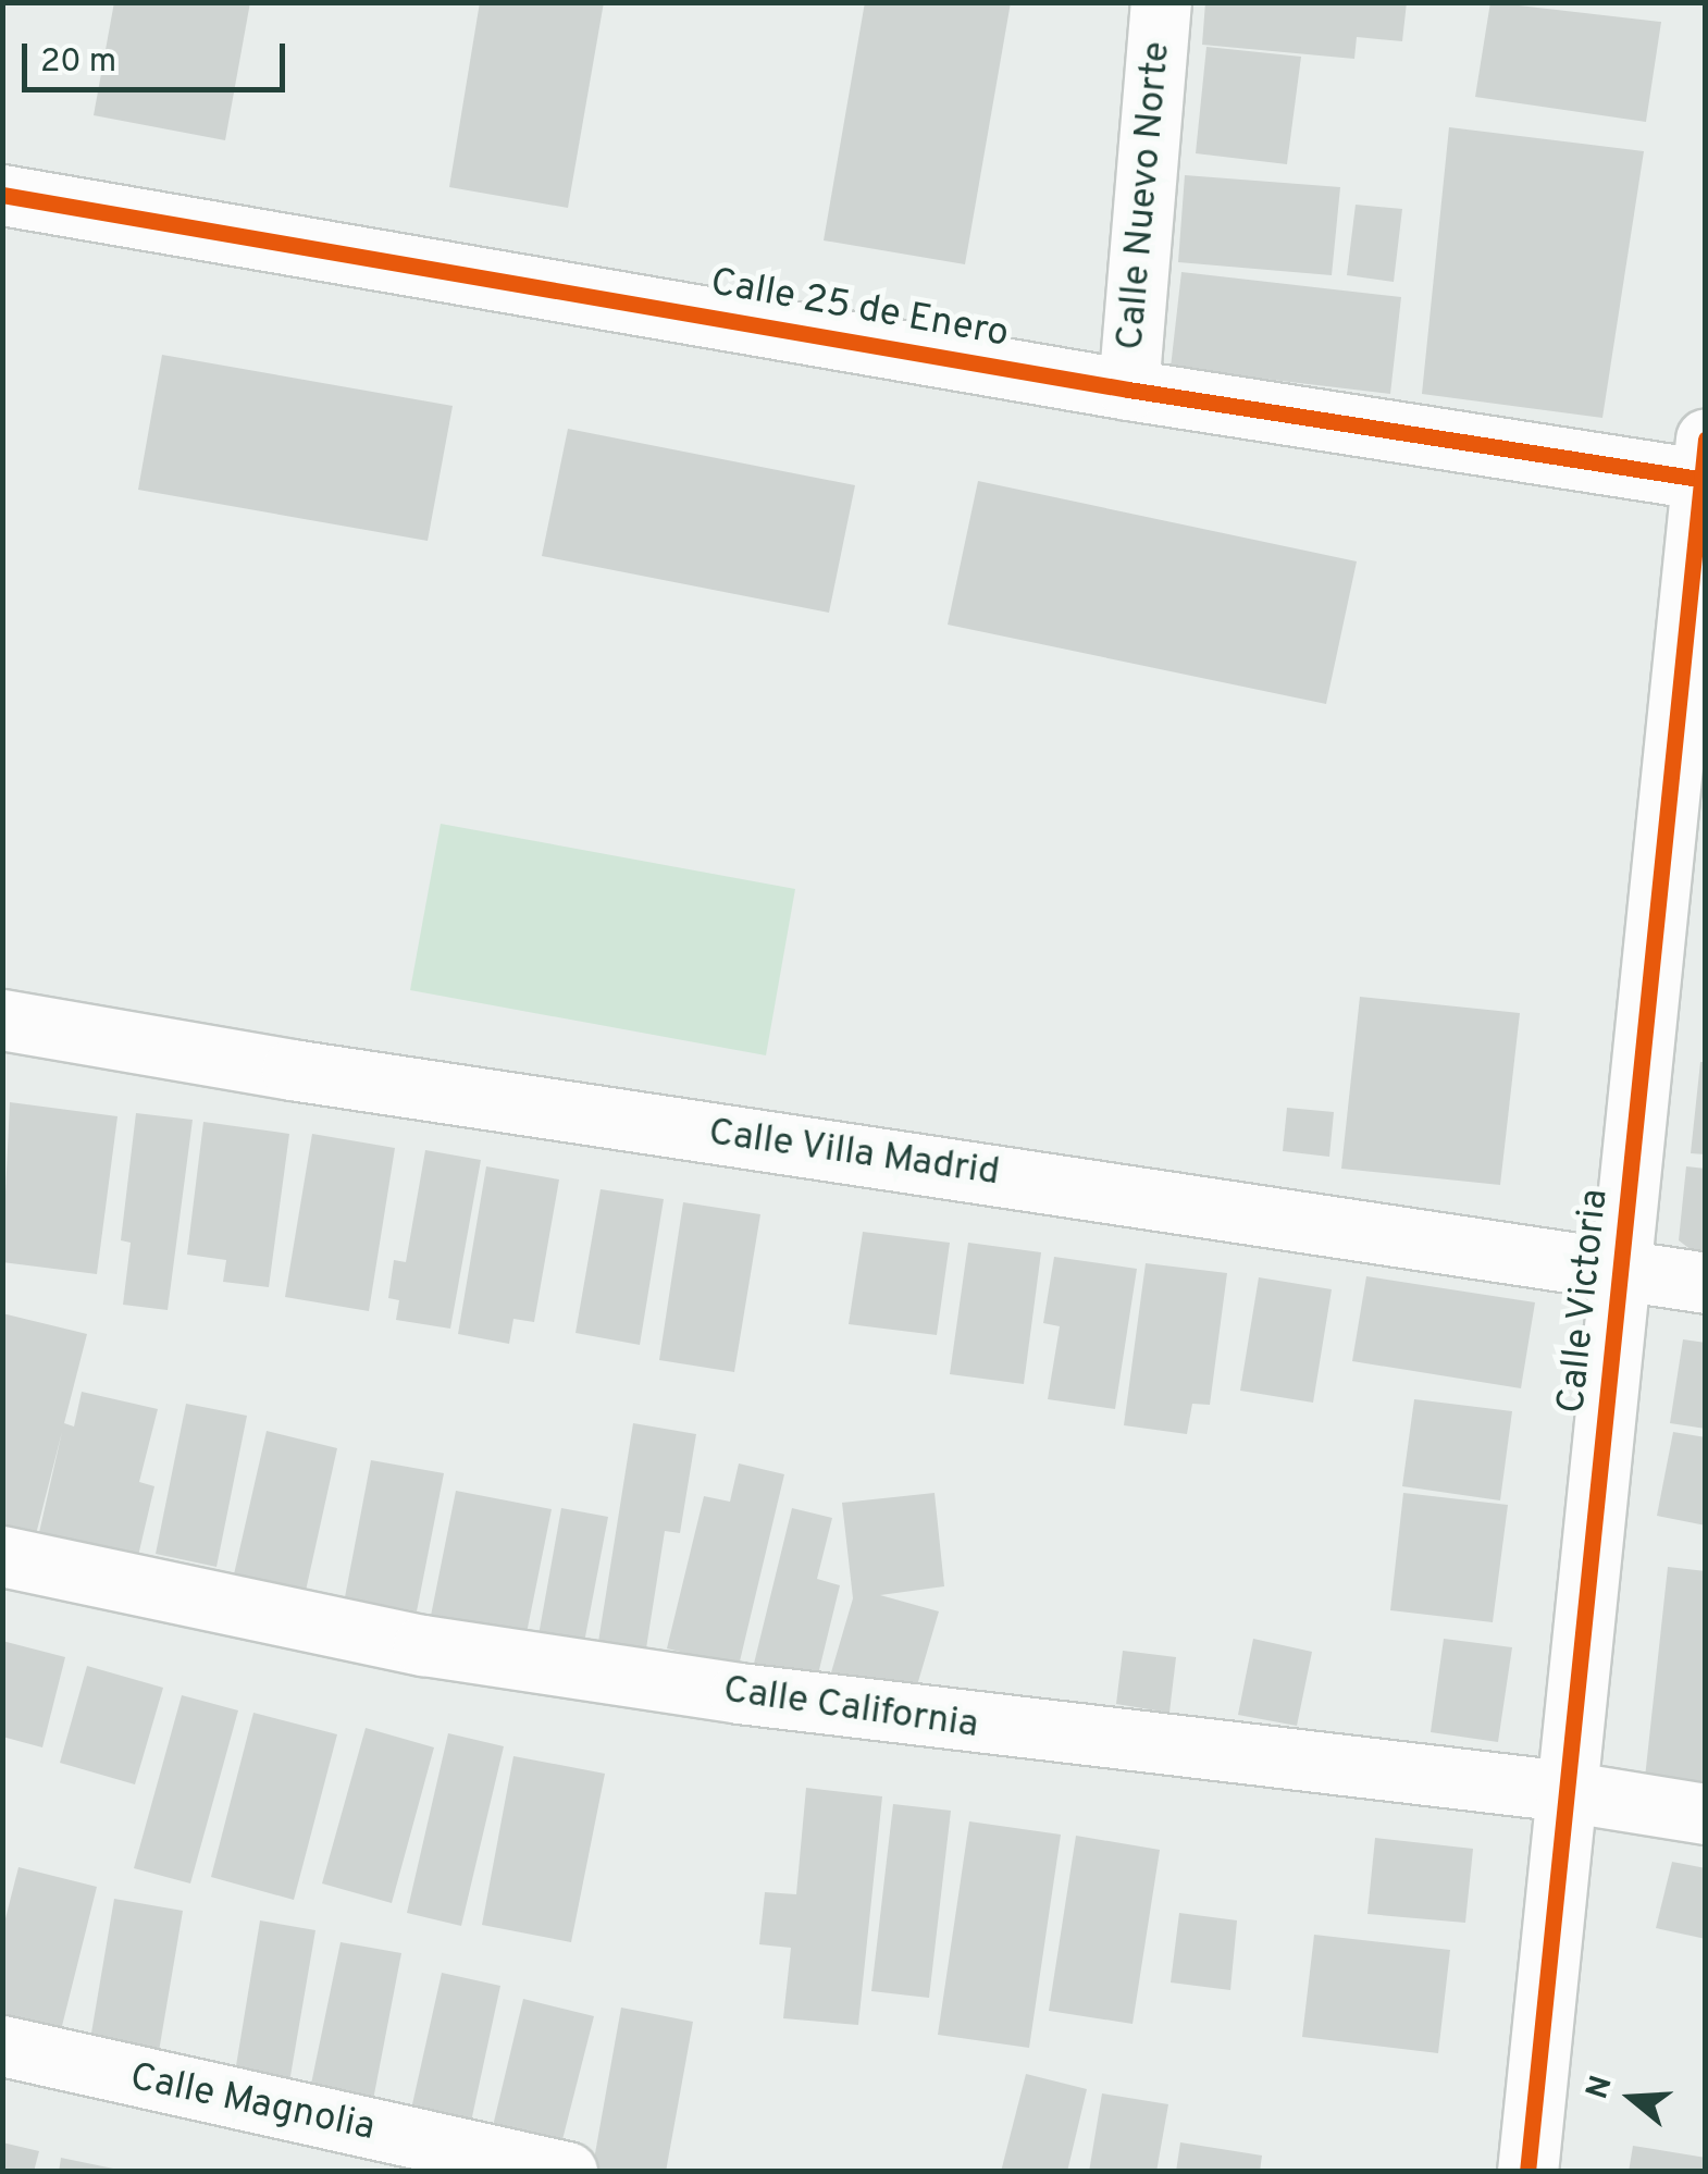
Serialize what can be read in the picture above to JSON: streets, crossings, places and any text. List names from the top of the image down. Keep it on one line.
{"streets":{"street":["Calle Nuevo Norte","Calle 25 de Enero","Calle Villa Madrid","Calle Victoria","Calle California","Calle Magnolia"]},"crossings":[["Calle Nuevo Norte","Calle 25 de Enero"],["Calle 25 de Enero","Calle Victoria"],["Calle Villa Madrid","Calle Victoria"],["Calle Victoria","Calle California"]],"scale_bar":"20 m","north":"left"}
